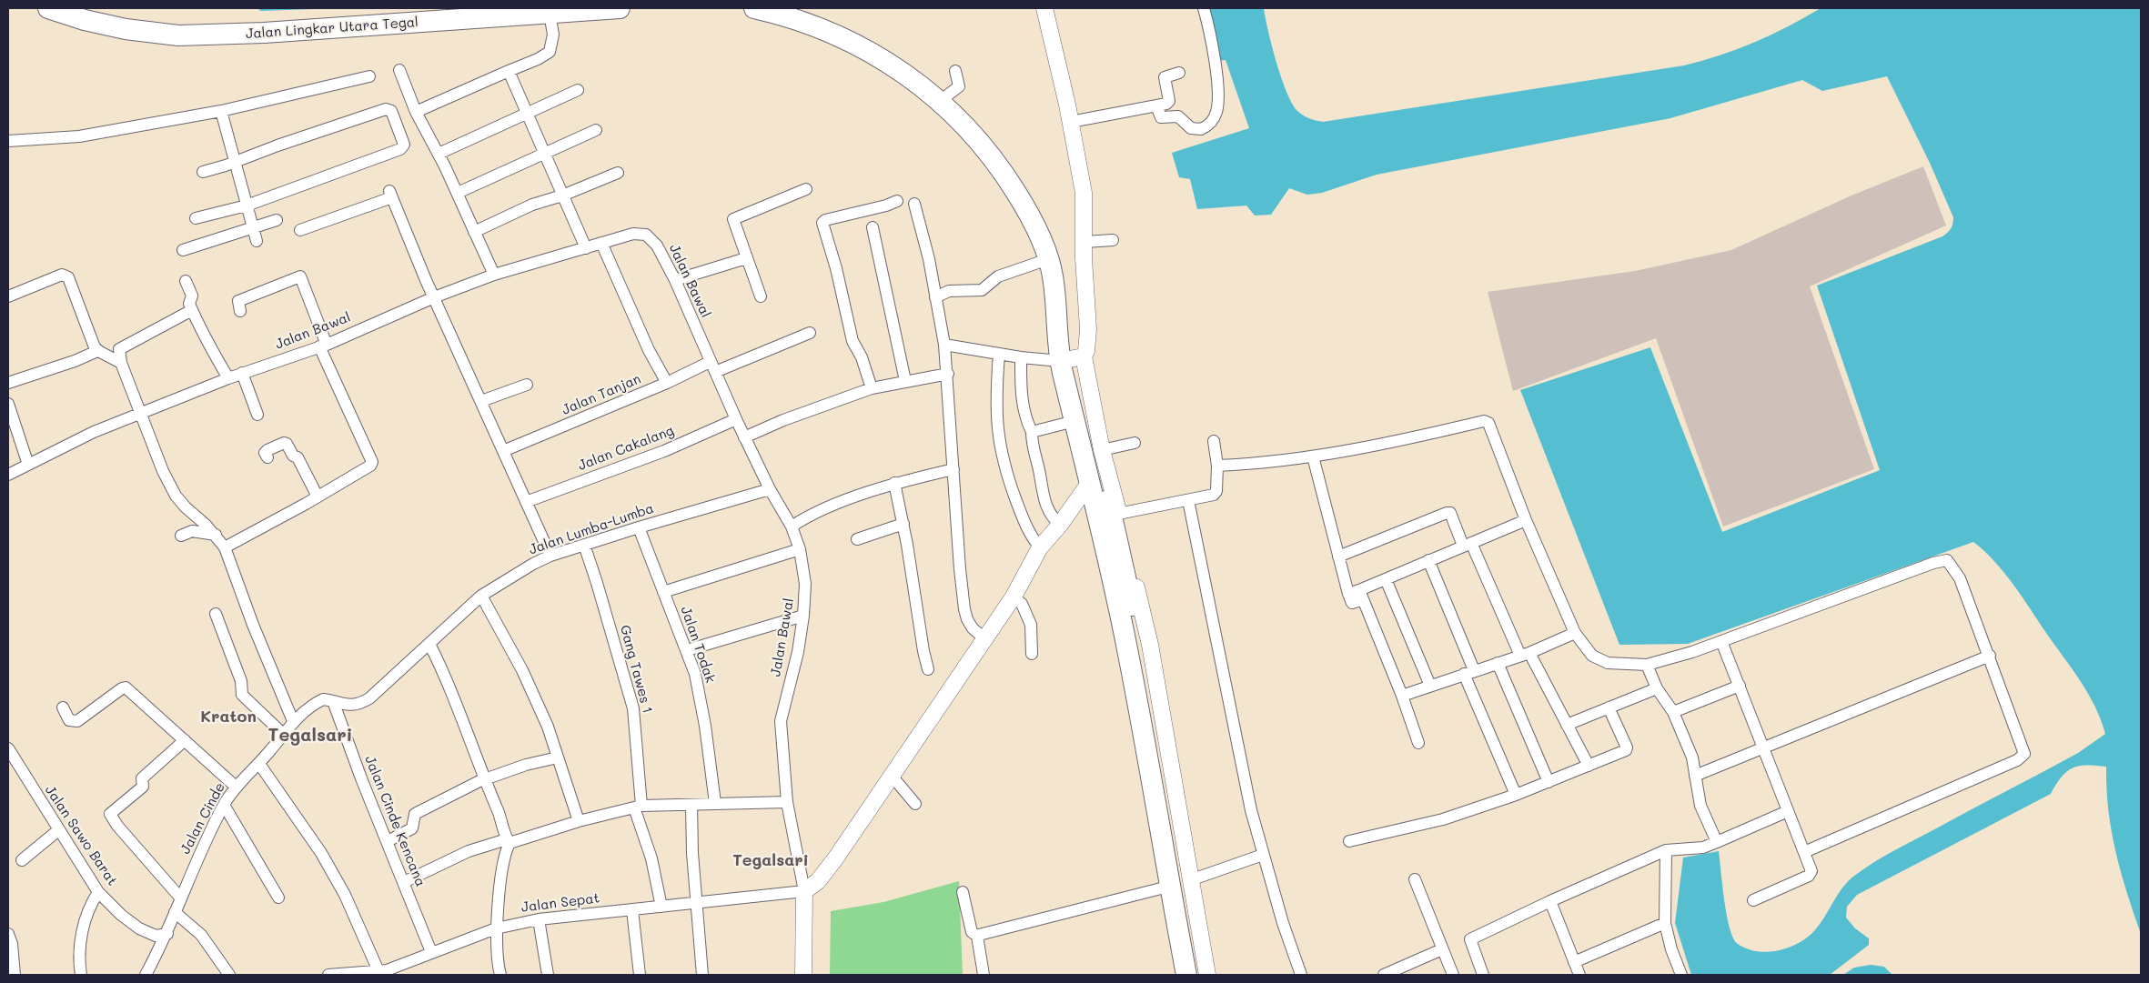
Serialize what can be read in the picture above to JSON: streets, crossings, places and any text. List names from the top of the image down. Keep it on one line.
{"streets":{"highway":["Jalan Lingkar Utara Tegal"],"street":["Jalan Bawal","Jalan Tanjan","Jalan Cakalang","Jalan Lumba-Lumba","Jalan Todak","Gang Tawes 1","Jalan Cinde","Jalan Cinde Kencana","Jalan Sawo Barat","Jalan Sepat"]},"crossings":[["Jalan Bawal","Jalan Tanjan"],["Jalan Bawal","Jalan Cakalang"],["Jalan Bawal","Jalan Lumba-Lumba"],["Jalan Bawal","Jalan Sepat"],["Jalan Lumba-Lumba","Jalan Todak"],["Jalan Lumba-Lumba","Gang Tawes 1"],["Jalan Lumba-Lumba","Jalan Cinde"],["Jalan Lumba-Lumba","Jalan Cinde Kencana"],["Gang Tawes 1","Jalan Sepat"],["Jalan Cinde","Jalan Cinde Kencana"],["Jalan Cinde","Jalan Sawo Barat"],["Jalan Cinde Kencana","Jalan Sepat"]],"districts":["Kraton","Tegalsari","Tegalsari"]}
